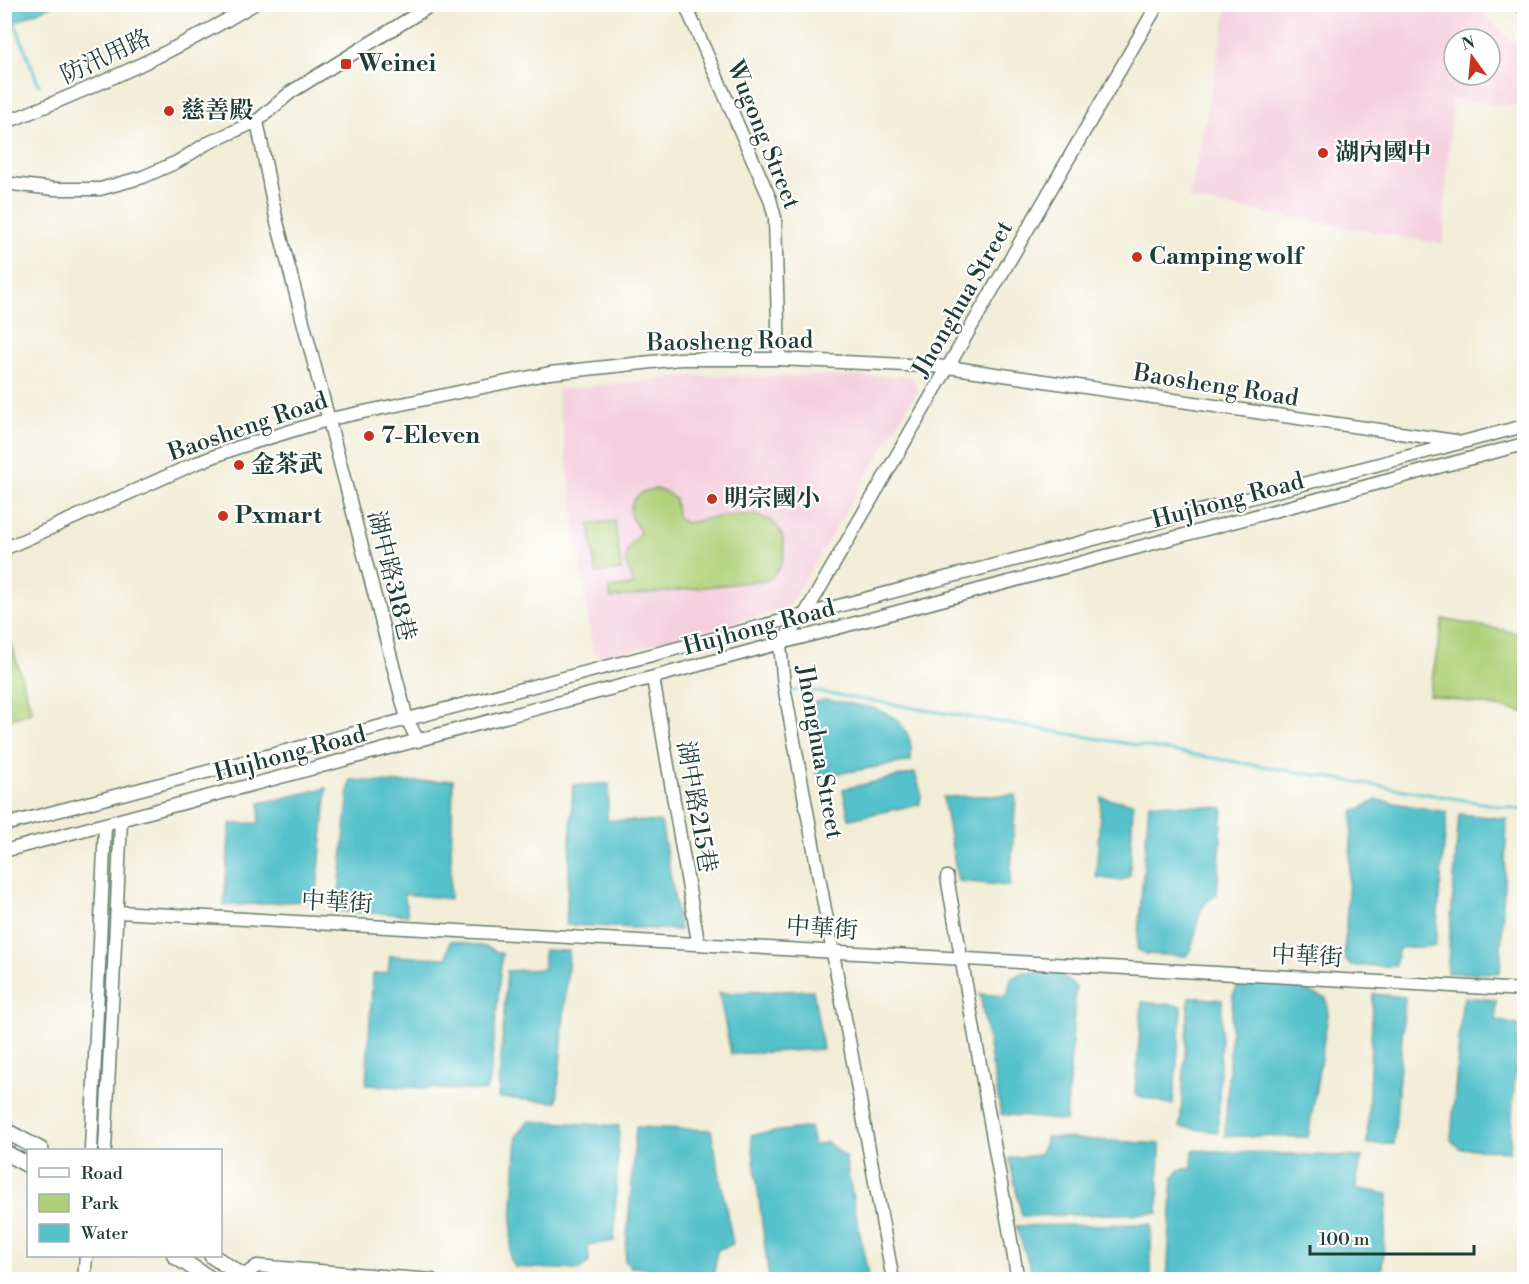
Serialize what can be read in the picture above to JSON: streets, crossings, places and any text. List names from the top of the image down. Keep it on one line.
{"streets":{"street":["防汛用路","Wugong Street","Jhonghua Street","Baosheng Road","Hujhong Road","湖中路318巷","湖中路215巷","中華街"]},"crossings":[["Wugong Street","Baosheng Road"],["Jhonghua Street","Baosheng Road"],["Jhonghua Street","Hujhong Road"],["Jhonghua Street","中華街"],["Baosheng Road","Hujhong Road"],["Baosheng Road","湖中路318巷"],["Hujhong Road","湖中路318巷"],["Hujhong Road","湖中路215巷"],["湖中路215巷","中華街"]],"places":{"transit":["Weinei"],"other":["慈善殿","湖內國中","Camping wolf","7-Eleven","金茶武","明宗國小","Pxmart"]},"legend":["Road","Park","Water"],"scale_bar":"100 m","north":"top"}
